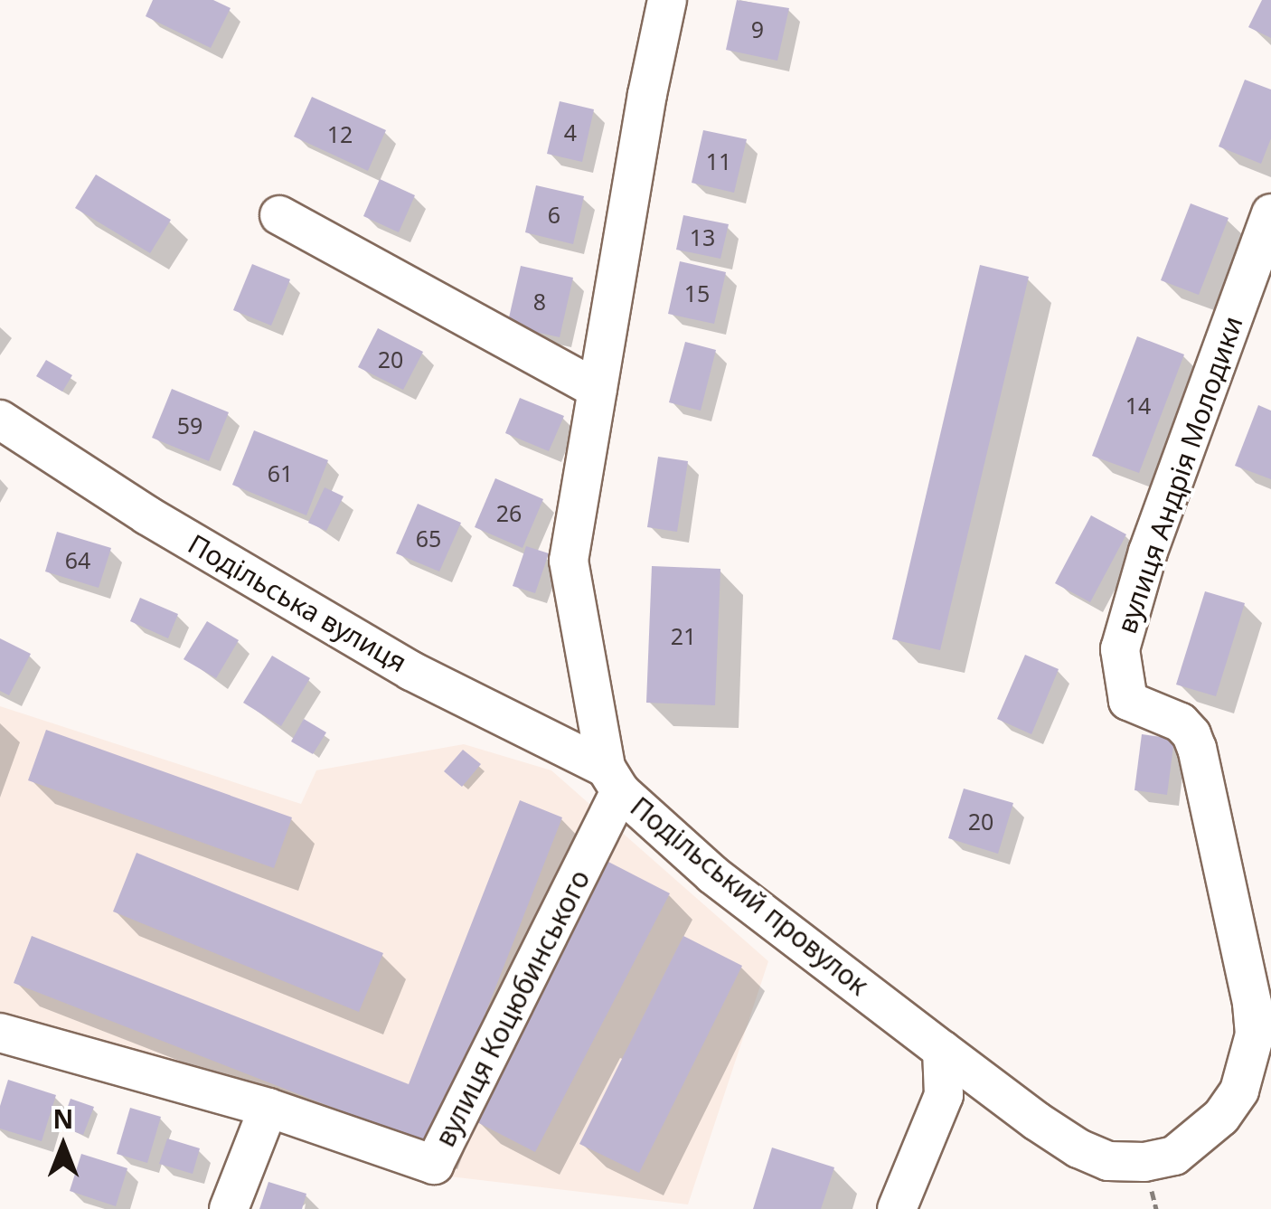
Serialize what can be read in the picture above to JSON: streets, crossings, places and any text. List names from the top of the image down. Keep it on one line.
{"streets":{"street":["вулиця Андрія Молодики","Подільська вулиця","Подільський провулок","вулиця Коцюбинського"]},"crossings":[["вулиця Андрія Молодики","Подільський провулок"],["Подільська вулиця","Подільський провулок"],["Подільська вулиця","вулиця Коцюбинського"],["Подільський провулок","вулиця Коцюбинського"]],"house_numbers":["9","4","12","11","6","13","15","8","20","14","59","61","26","65","64","21","20"],"north":"top"}
